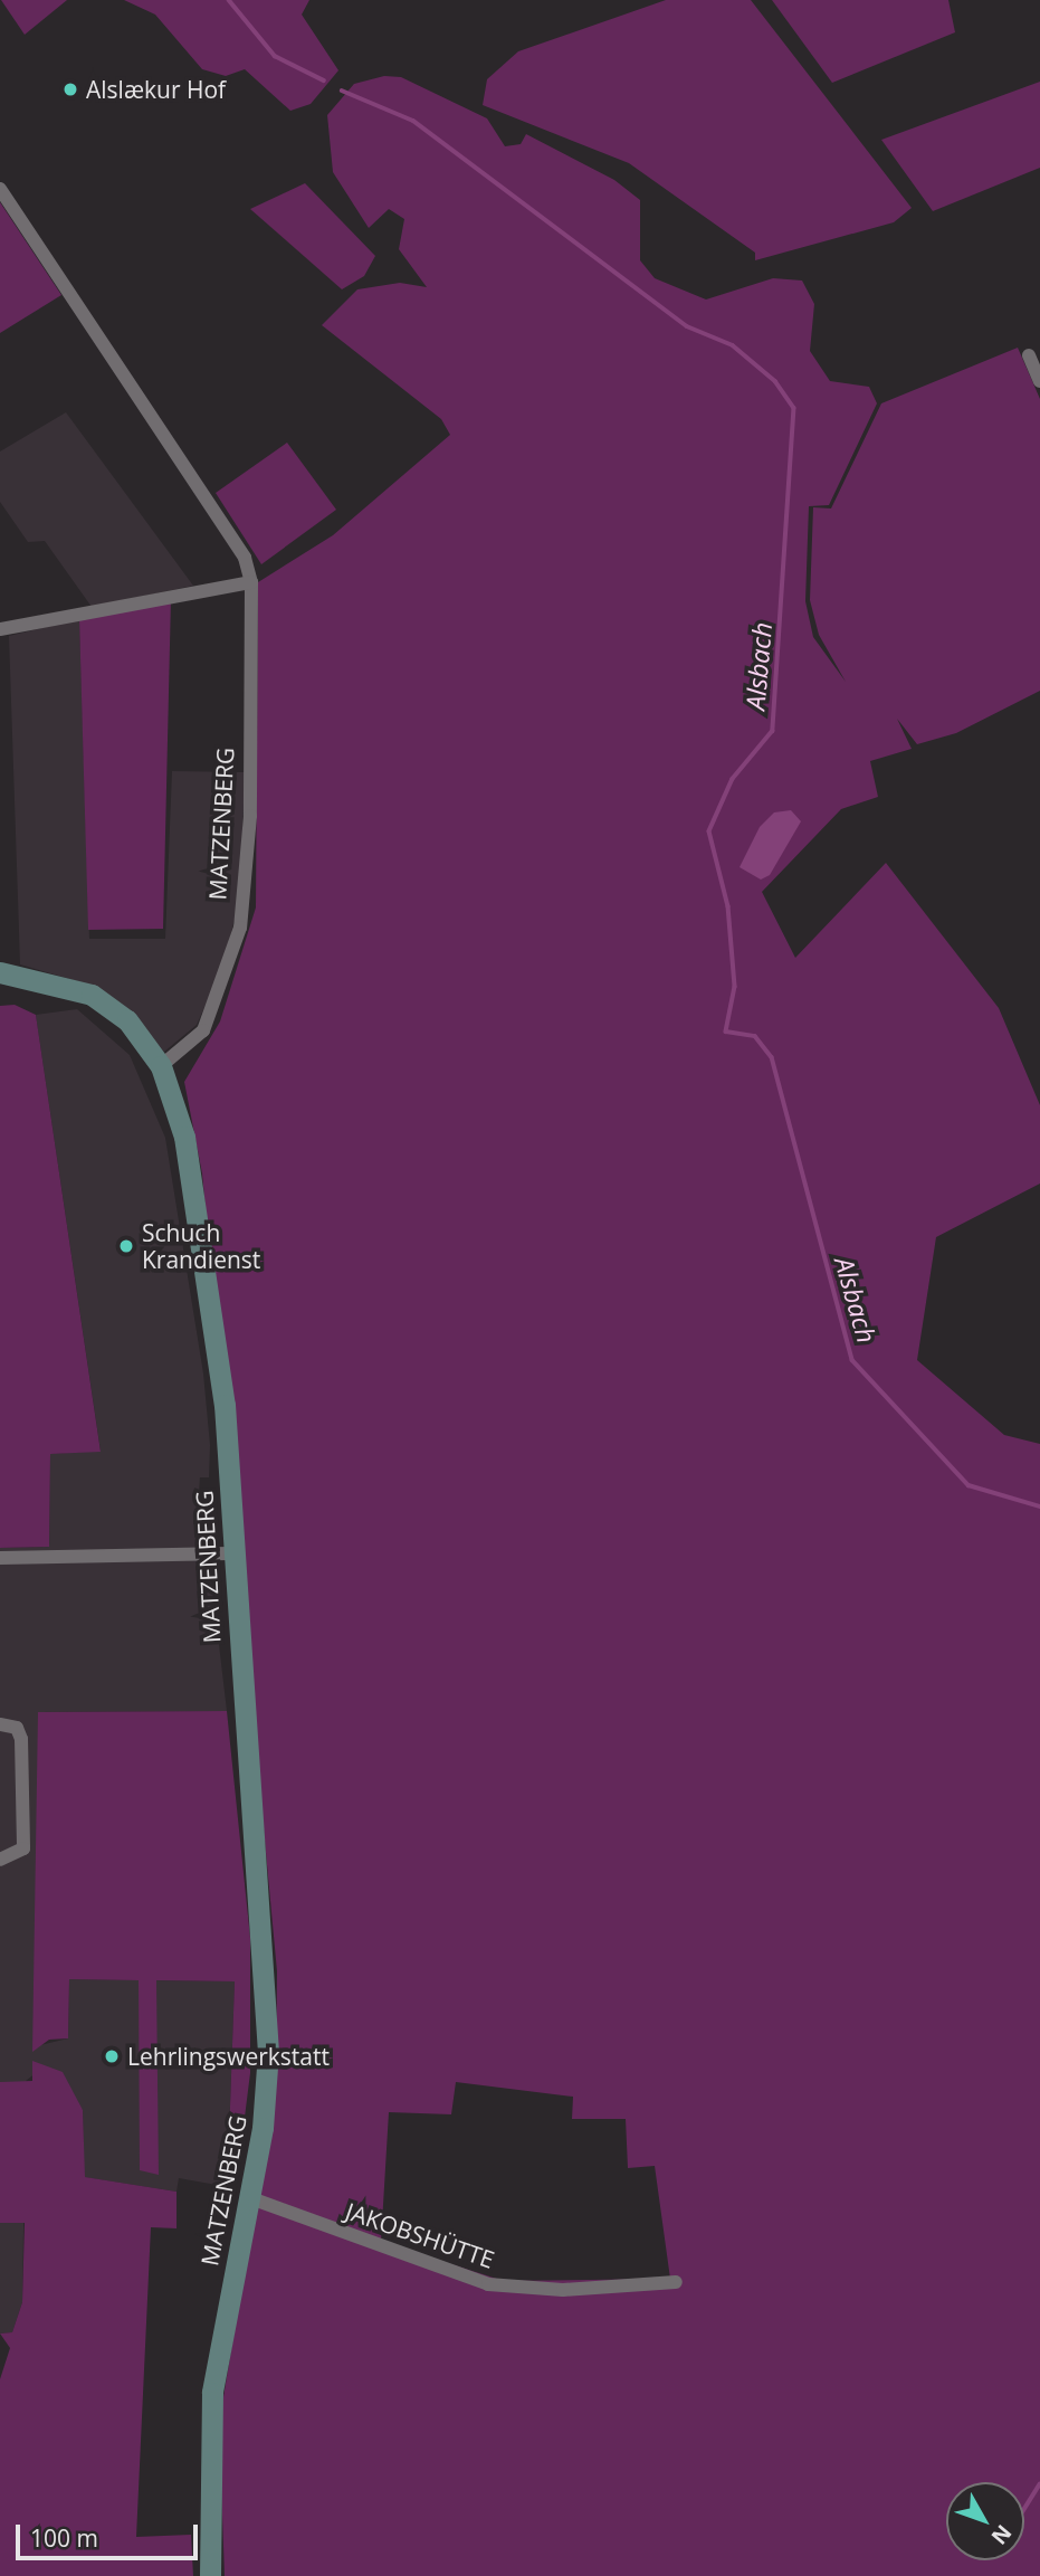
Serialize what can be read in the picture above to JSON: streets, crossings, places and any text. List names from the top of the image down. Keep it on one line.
{"streets":{"street":["MATZENBERG","JAKOBSHÜTTE"]},"crossings":[["MATZENBERG","JAKOBSHÜTTE"]],"water":["Alsbach"],"places":["Alslækur Hof","Schuch Krandienst","Lehrlingswerkstatt"],"scale_bar":"100 m","north":"bottom right"}
